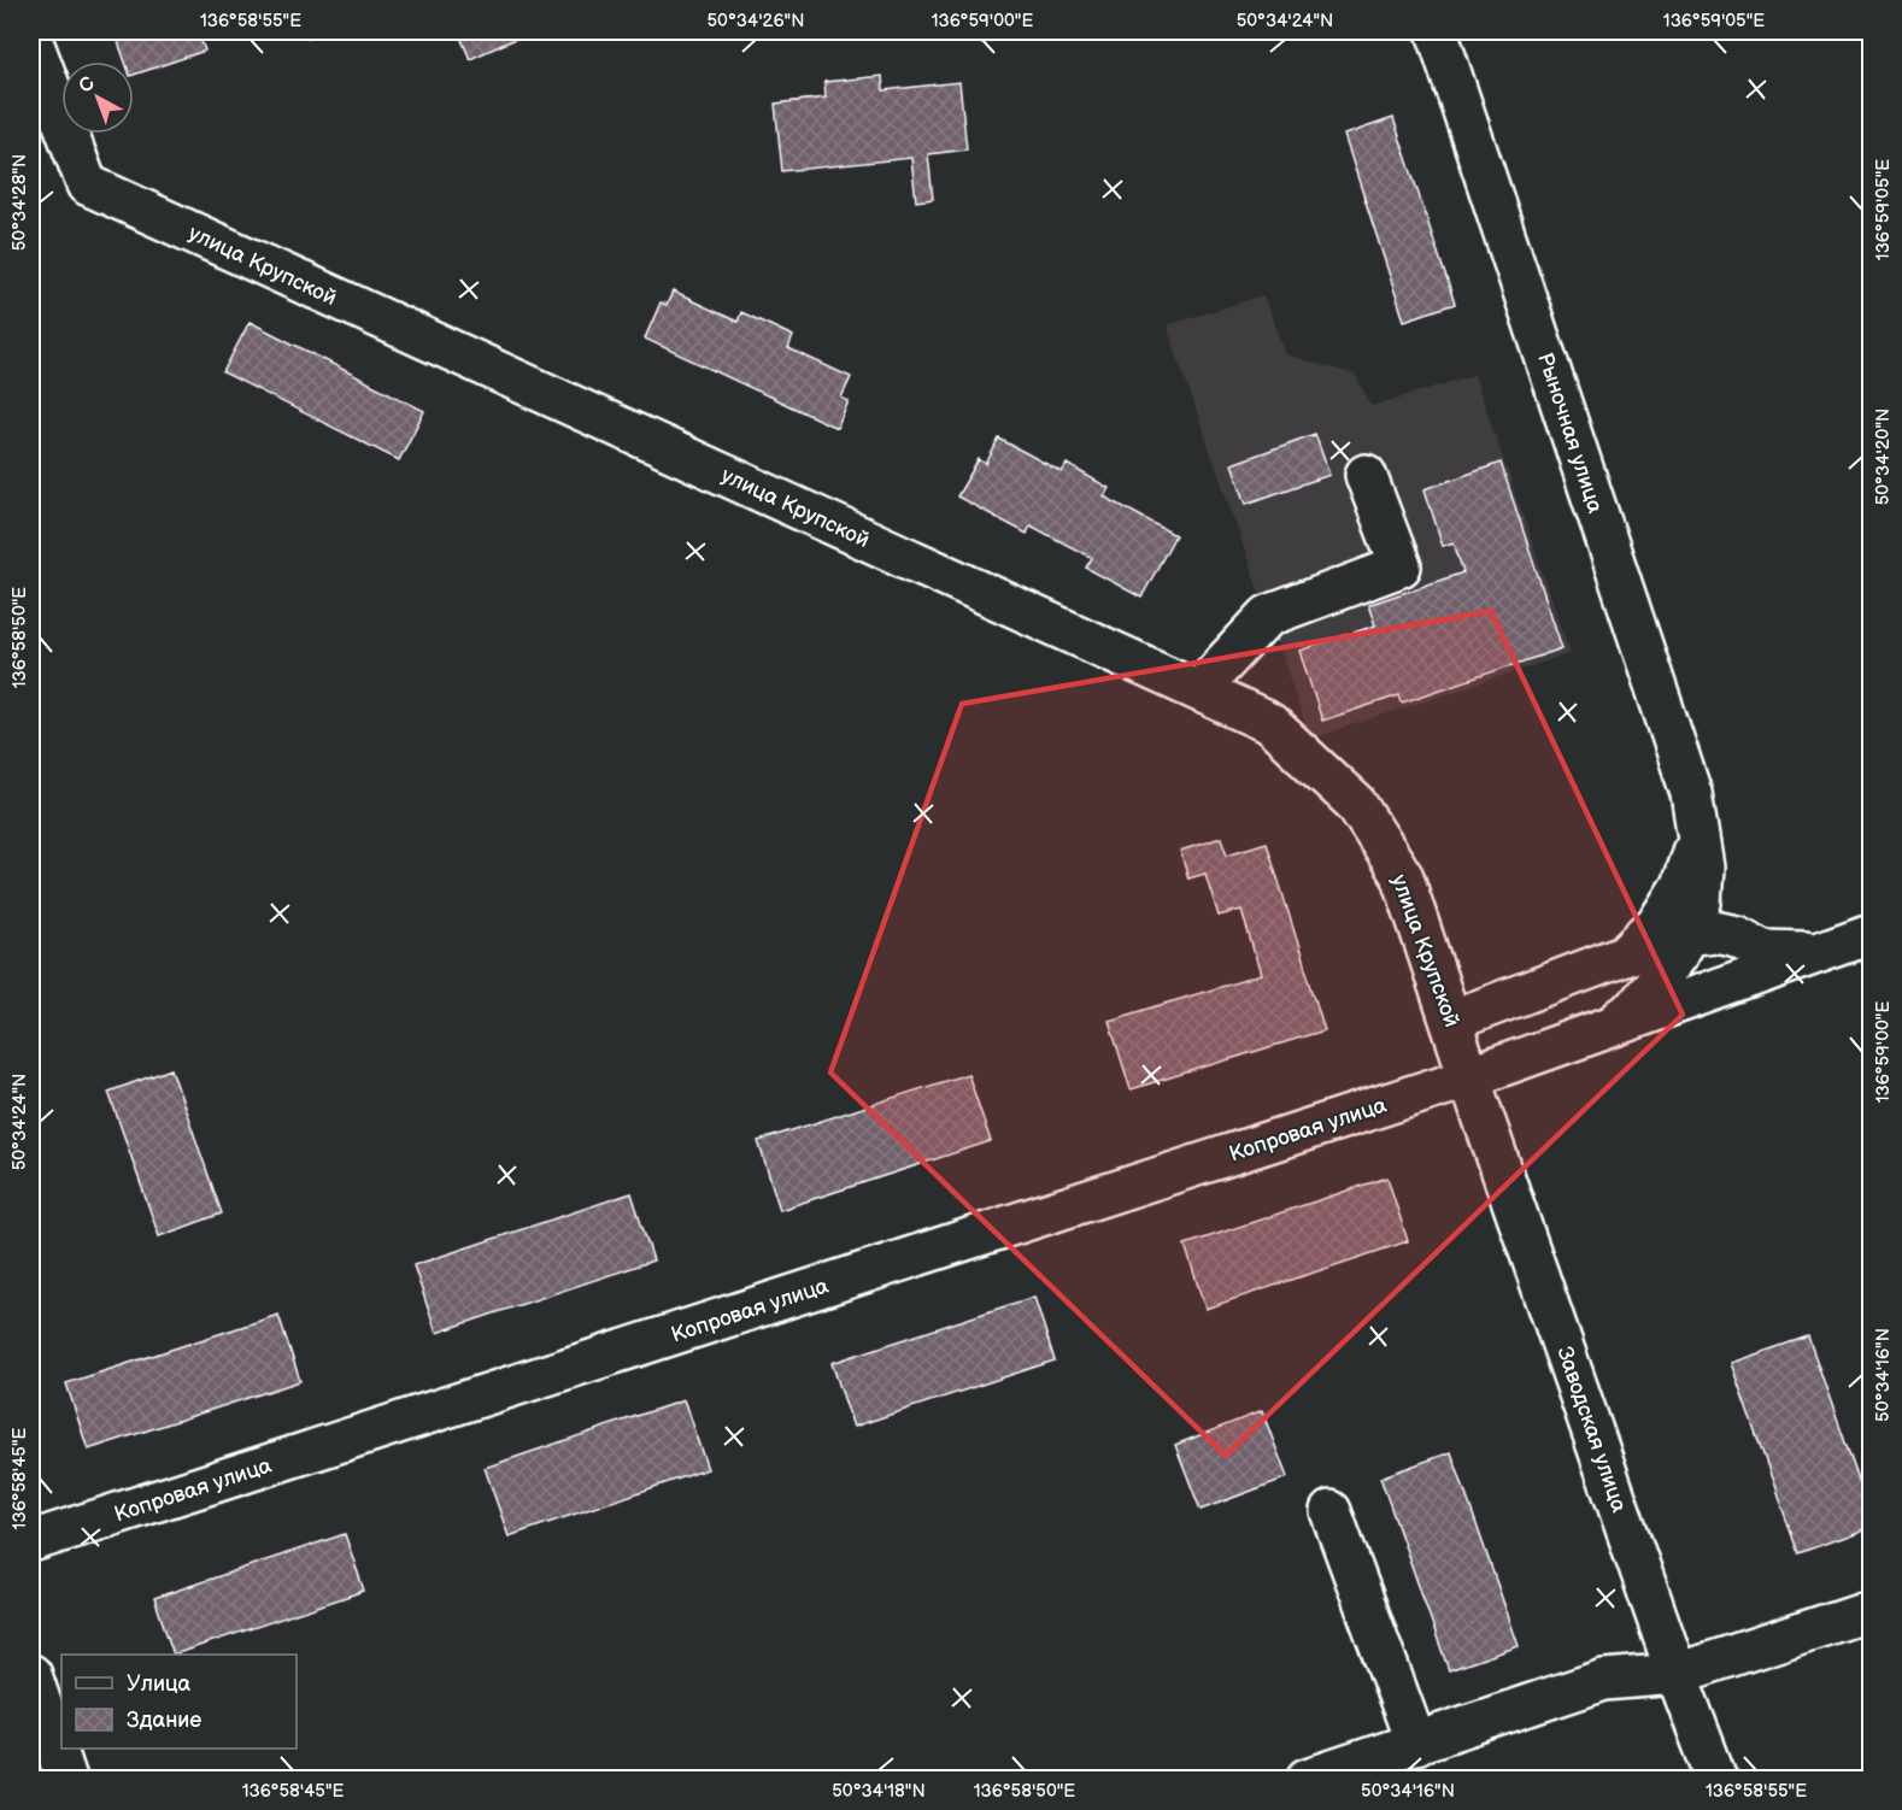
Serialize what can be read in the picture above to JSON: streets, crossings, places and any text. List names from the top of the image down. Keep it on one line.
{"streets":{"street":["улица Крупской","Рыночная улица","Копровая улица","Заводская улица"]},"crossings":[["улица Крупской","Рыночная улица"],["улица Крупской","Копровая улица"],["улица Крупской","Заводская улица"],["Рыночная улица","Копровая улица"],["Копровая улица","Заводская улица"]],"legend":["Улица","Здание"],"north":"top left","coordinates":["136°58'55\"E","50°34'26\"N","136°59'00\"E","50°34'24\"N","136°59'05\"E","50°34'28\"N","50°34'20\"N","136°58'50\"E","50°34'16\"N","136°58'45\"E","50°34'18\"N"]}
